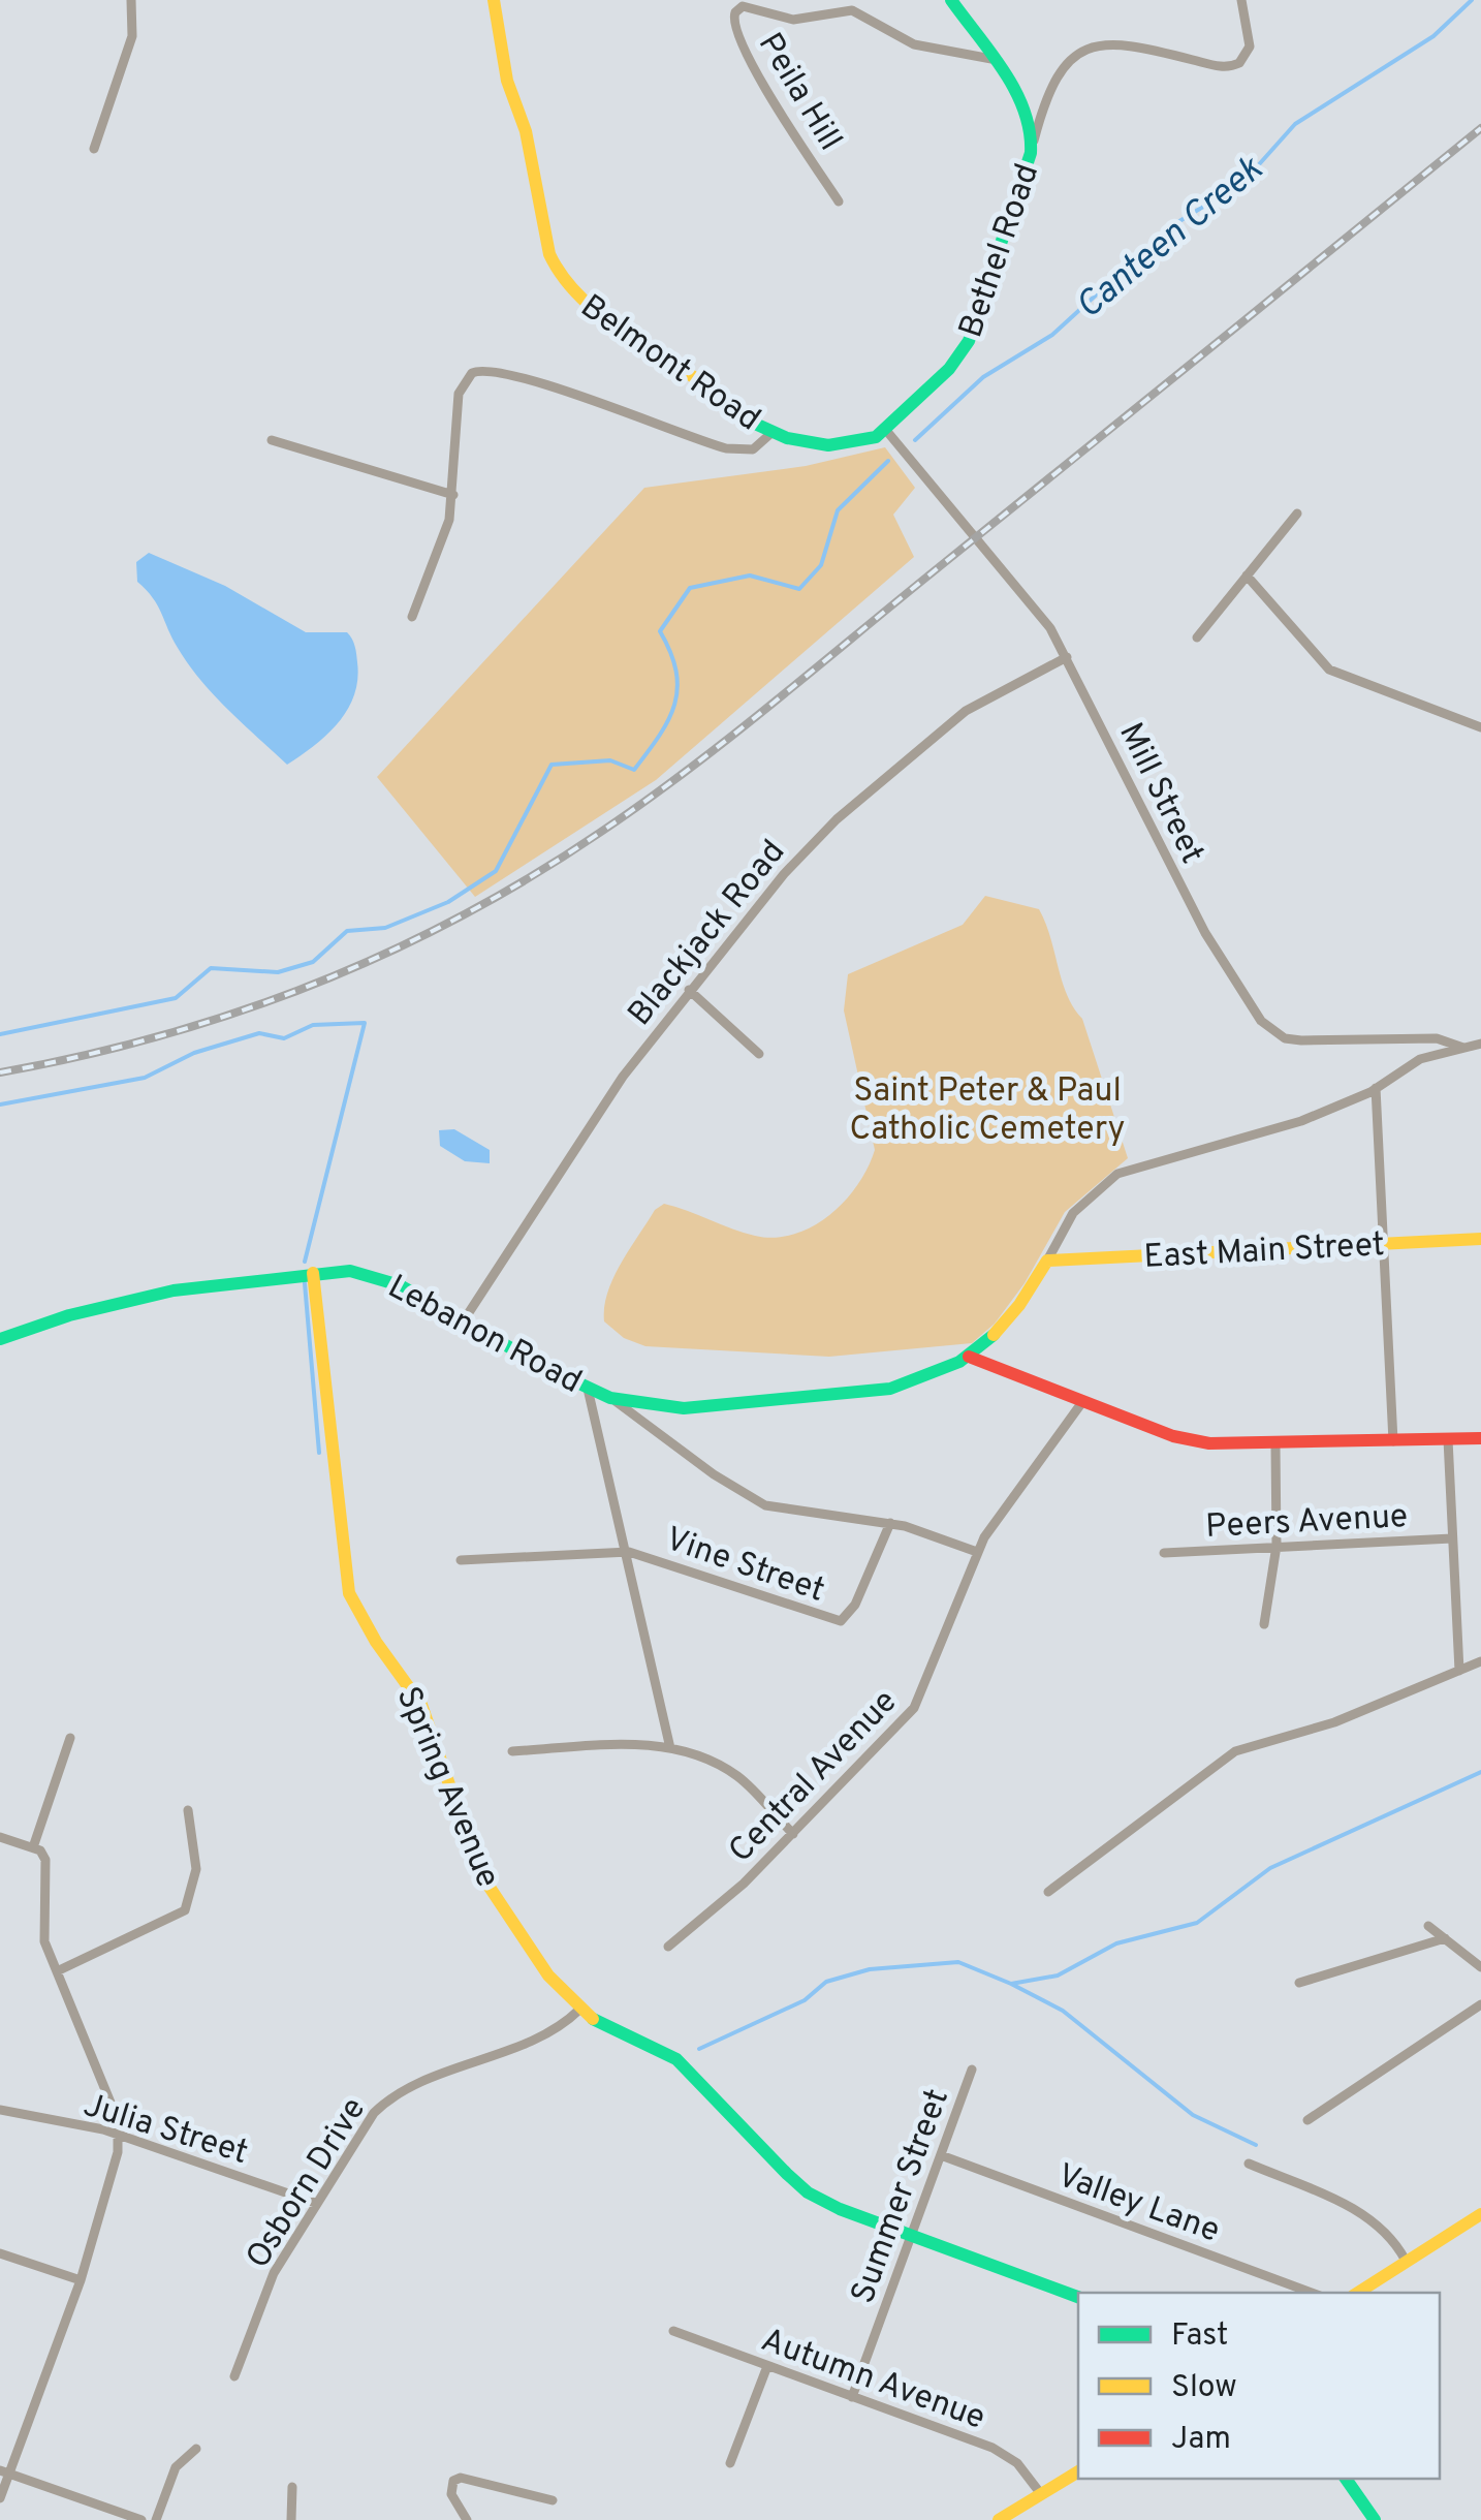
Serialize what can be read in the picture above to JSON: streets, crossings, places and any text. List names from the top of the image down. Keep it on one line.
{"streets":{"street":["Peila Hill","Bethel Road","Belmont Road","Mill Street","Blackjack Road","East Main Street","Lebanon Road","Peers Avenue","Vine Street","Central Avenue","Spring Avenue","Julia Street","Osborn Drive","Summer Street","Valley Lane","Autumn Avenue"]},"crossings":[["Peila Hill","Bethel Road"],["Bethel Road","Belmont Road"],["Bethel Road","Mill Street"],["Belmont Road","Mill Street"],["Mill Street","Blackjack Road"],["Blackjack Road","Lebanon Road"],["East Main Street","Lebanon Road"],["Lebanon Road","Spring Avenue"],["Spring Avenue","Osborn Drive"],["Spring Avenue","Summer Street"],["Julia Street","Osborn Drive"],["Summer Street","Valley Lane"],["Summer Street","Autumn Avenue"]],"water":["Canteen Creek"],"parks":["Saint Peter & Paul Catholic Cemetery"],"legend":["Fast","Slow","Jam"]}
